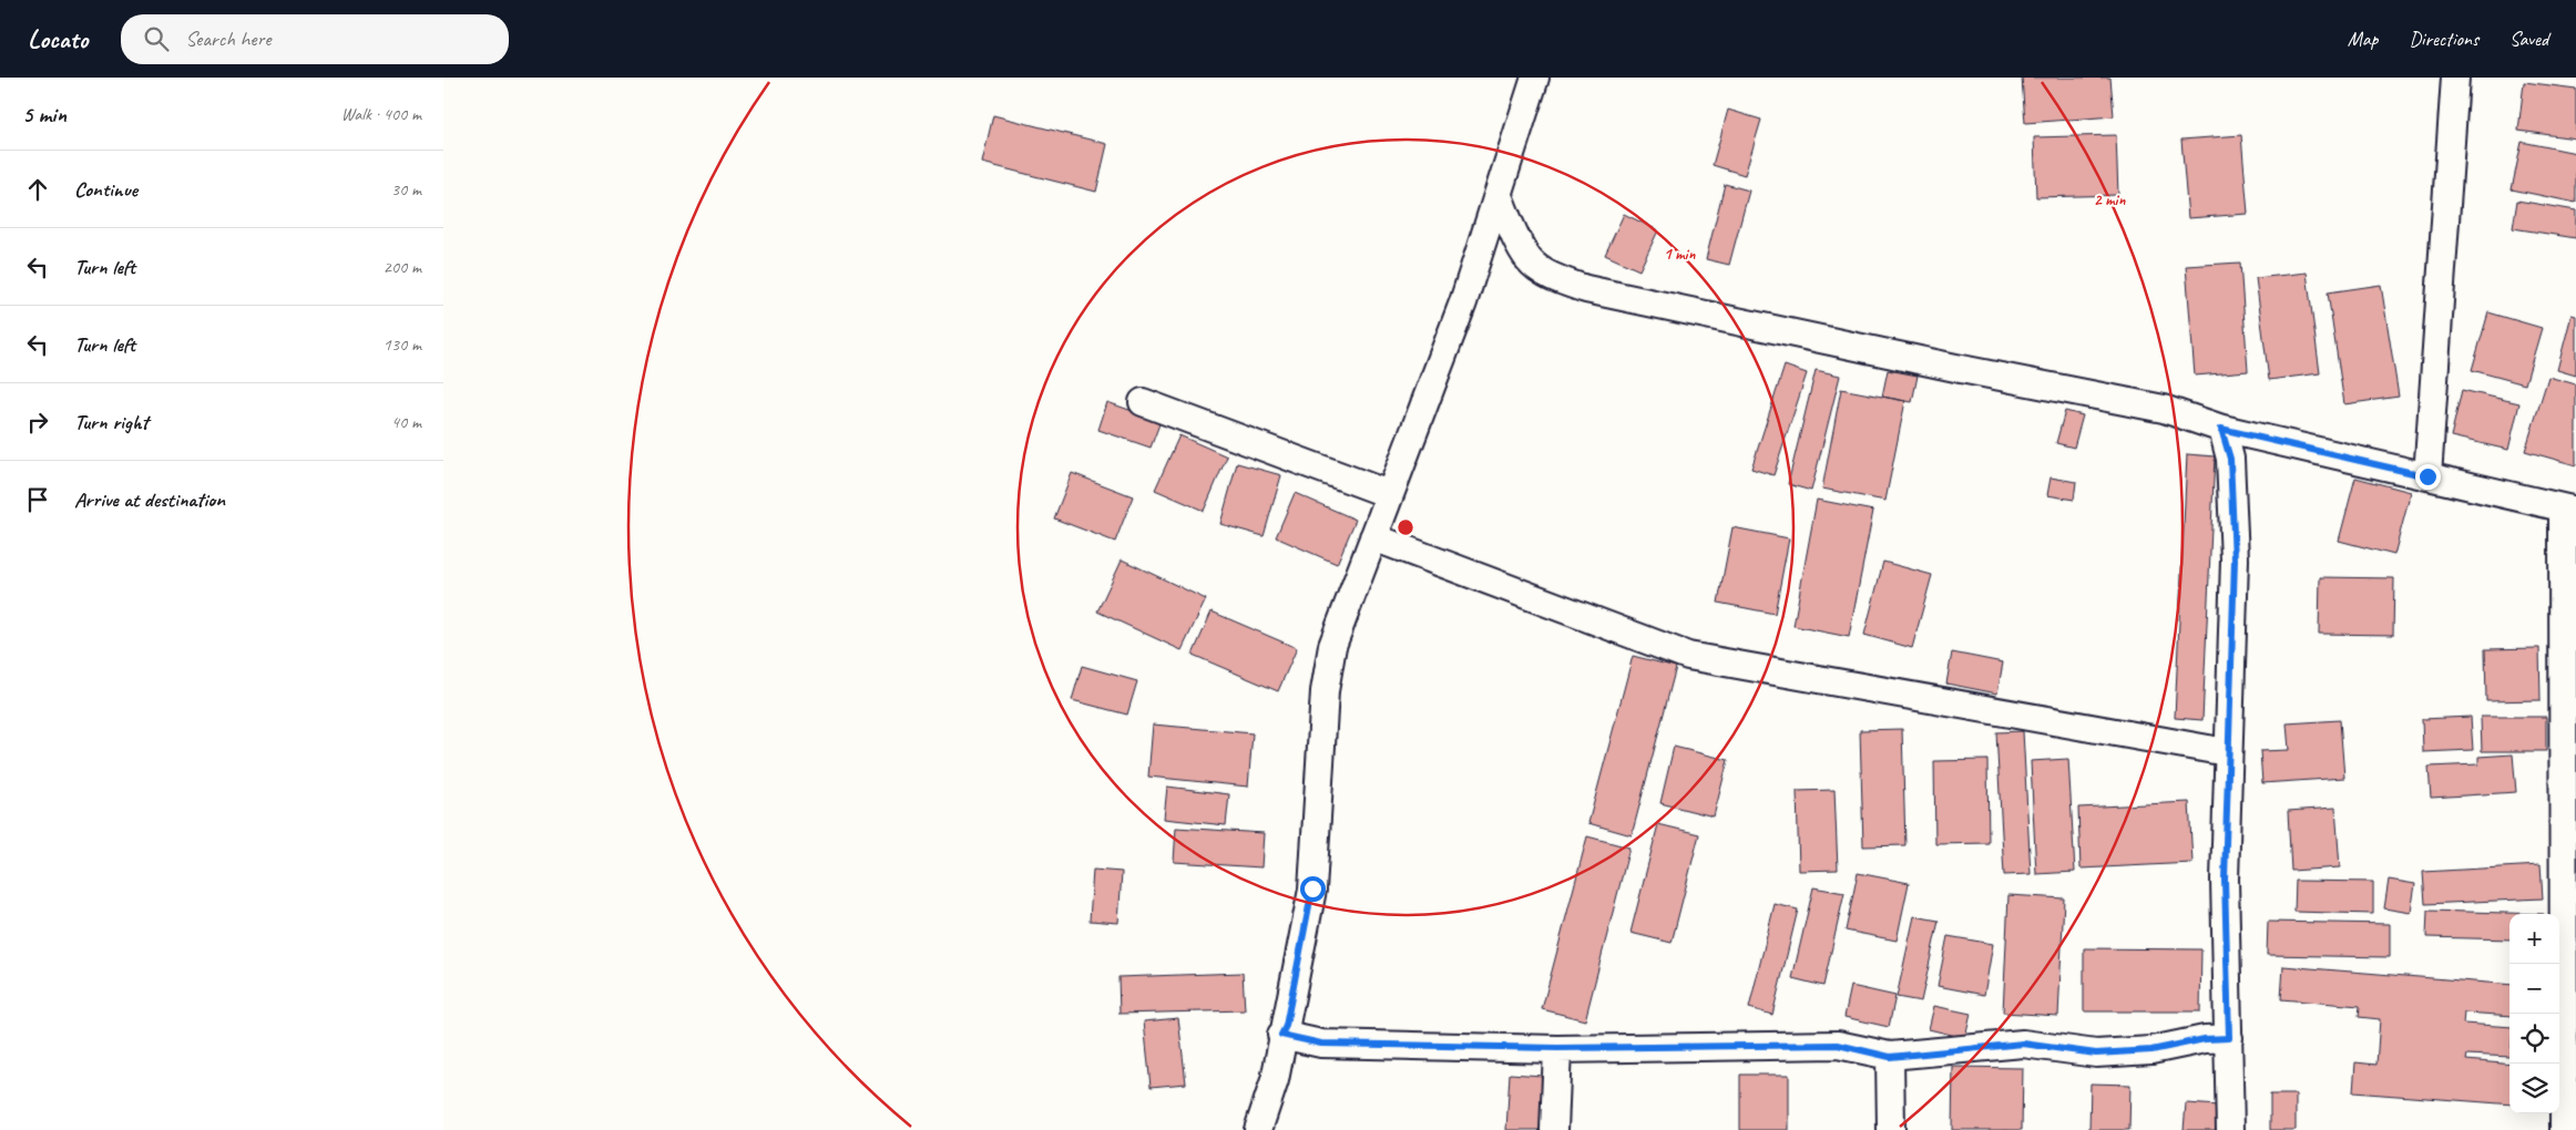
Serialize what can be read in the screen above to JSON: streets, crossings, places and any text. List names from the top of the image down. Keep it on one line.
{"page":{"header":"Locato","search":"Search here","nav":["Map","Directions","Saved"],"heading":["5 min","Walk · 400 m"],"list":[["Continue","30 m"],["Turn left","200 m"],["Turn left","130 m"],["Turn right","40 m"],"Arrive at destination"],"map_buttons":["+","−"]},"rings":["2 min","1 min"]}
